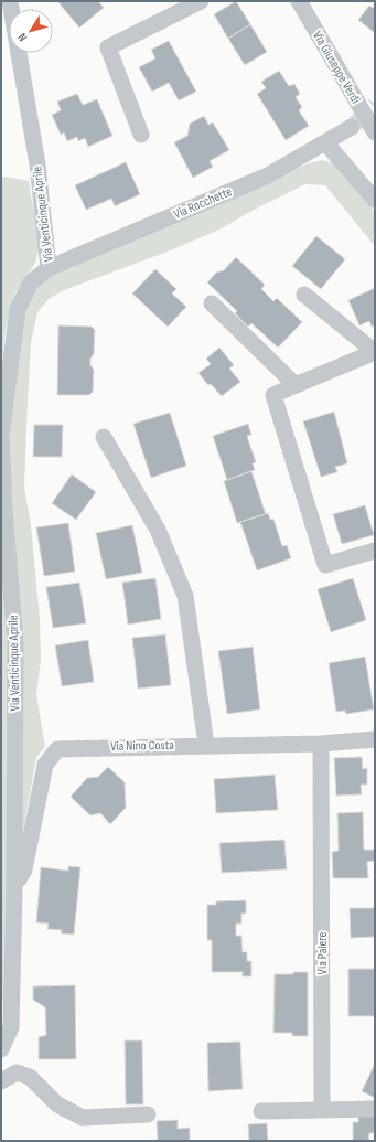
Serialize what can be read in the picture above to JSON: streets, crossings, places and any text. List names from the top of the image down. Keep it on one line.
{"streets":{"street":["Via Giuseppe Verdi","Via Rocchette","Via Venticinque Aprile","Via Nino Costa","Via Palere"]},"crossings":[["Via Rocchette","Via Venticinque Aprile"],["Via Venticinque Aprile","Via Nino Costa"],["Via Nino Costa","Via Palere"]],"north":"bottom left"}
